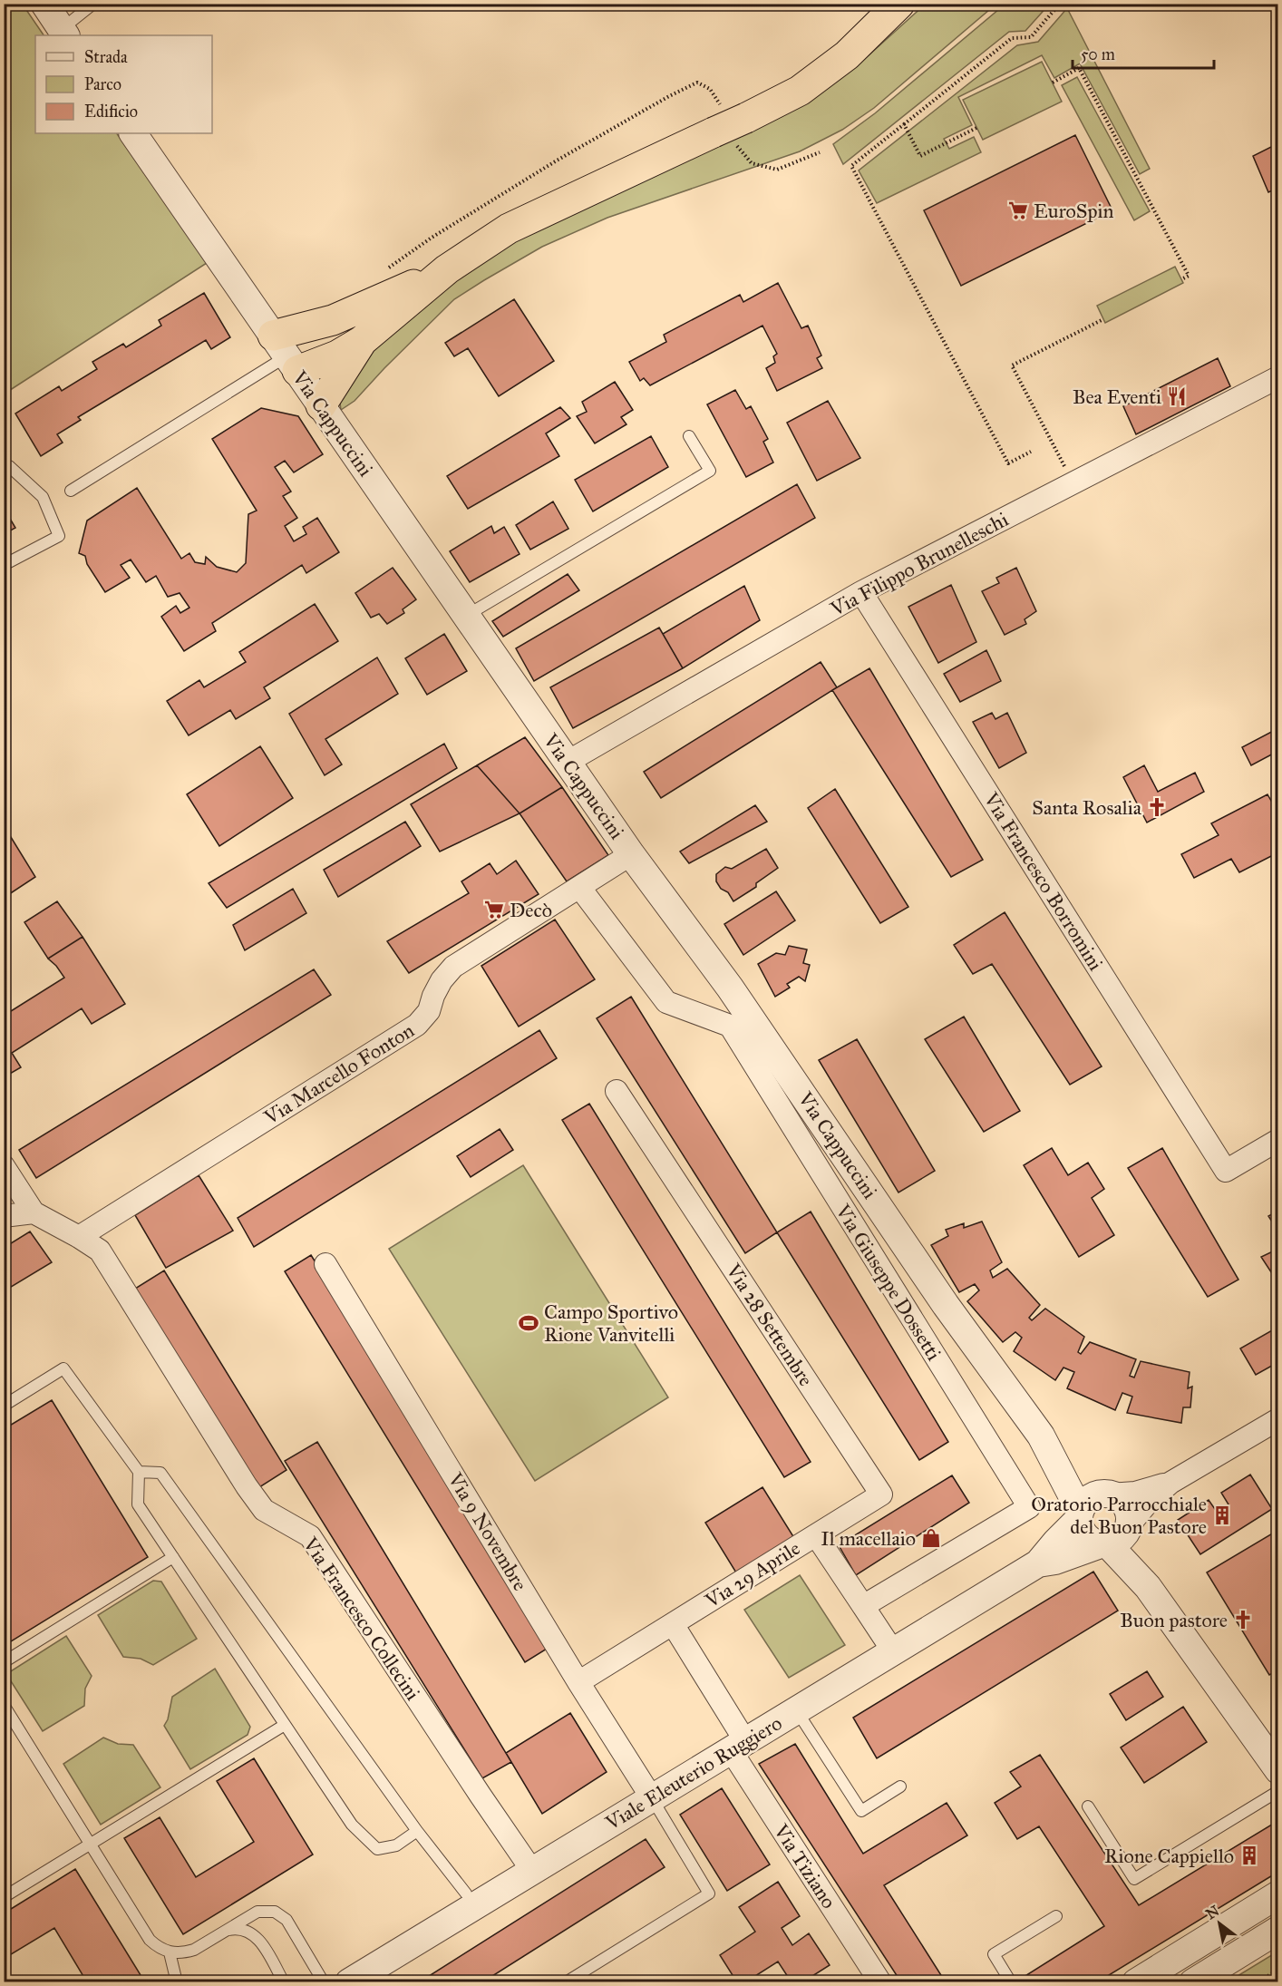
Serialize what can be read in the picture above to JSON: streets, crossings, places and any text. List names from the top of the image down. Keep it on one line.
{"streets":{"street":["Via Cappuccini","Via Filippo Brunelleschi","Via Francesco Borromini","Via Marcello Fonton","Via Giuseppe Dossetti","Via 28 Settembre","Via 9 Novembre","Via 29 Aprile","Via Francesco Collecini","Viale Eleuterio Ruggiero","Via Tiziano"]},"crossings":[["Via Cappuccini","Via Filippo Brunelleschi"],["Via Cappuccini","Via Marcello Fonton"],["Via Cappuccini","Viale Eleuterio Ruggiero"],["Via Filippo Brunelleschi","Via Francesco Borromini"],["Via Marcello Fonton","Via Giuseppe Dossetti"],["Via Marcello Fonton","Via Francesco Collecini"],["Via Giuseppe Dossetti","Via 29 Aprile"],["Via 28 Settembre","Via 29 Aprile"],["Via 9 Novembre","Via 29 Aprile"],["Via 9 Novembre","Viale Eleuterio Ruggiero"],["Via Francesco Collecini","Viale Eleuterio Ruggiero"],["Viale Eleuterio Ruggiero","Via Tiziano"]],"places":{"supermarket":["EuroSpin","Decò"],"restaurant":["Bea Eventi"],"church":["Santa Rosalia","Buon pastore"],"sports":["Campo Sportivo Rione Vanvitelli"],"building":["Oratorio Parrocchiale del Buon Pastore","Rione Cappiello"],"shop":["Il macellaio"]},"legend":["Strada","Parco","Edificio"],"scale_bar":"50 m","north":"top left"}
